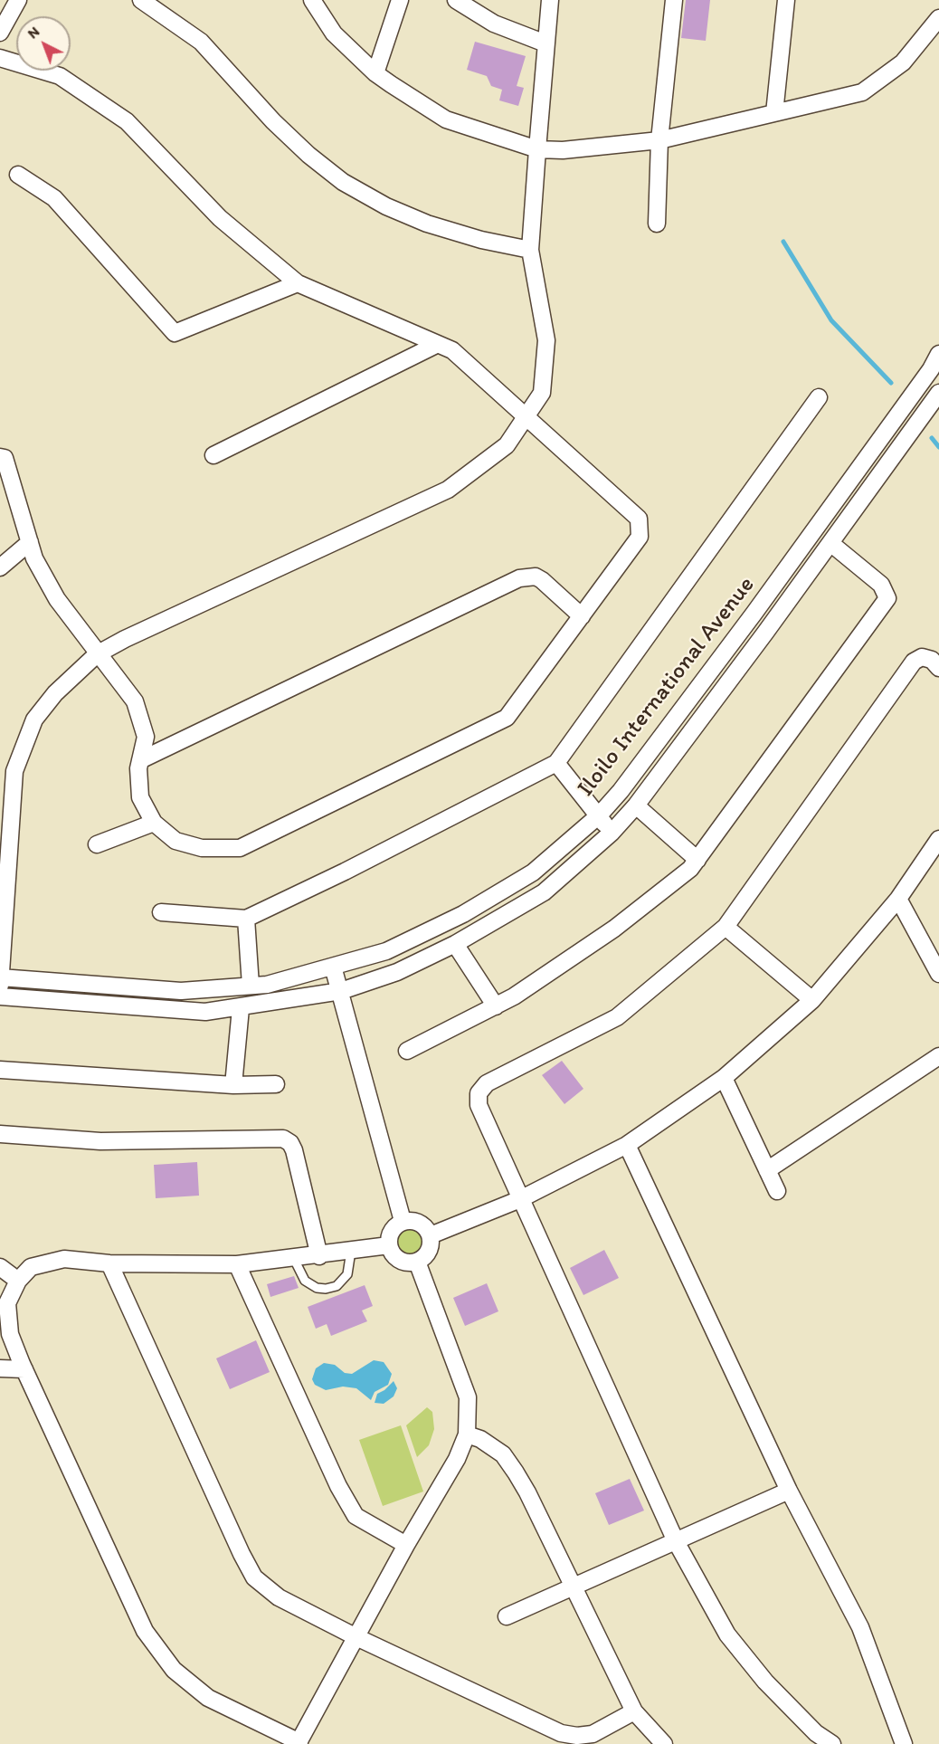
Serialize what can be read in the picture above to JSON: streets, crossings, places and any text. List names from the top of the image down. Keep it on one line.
{"streets":{"street":["Iloilo International Avenue"]},"north":"top left"}
